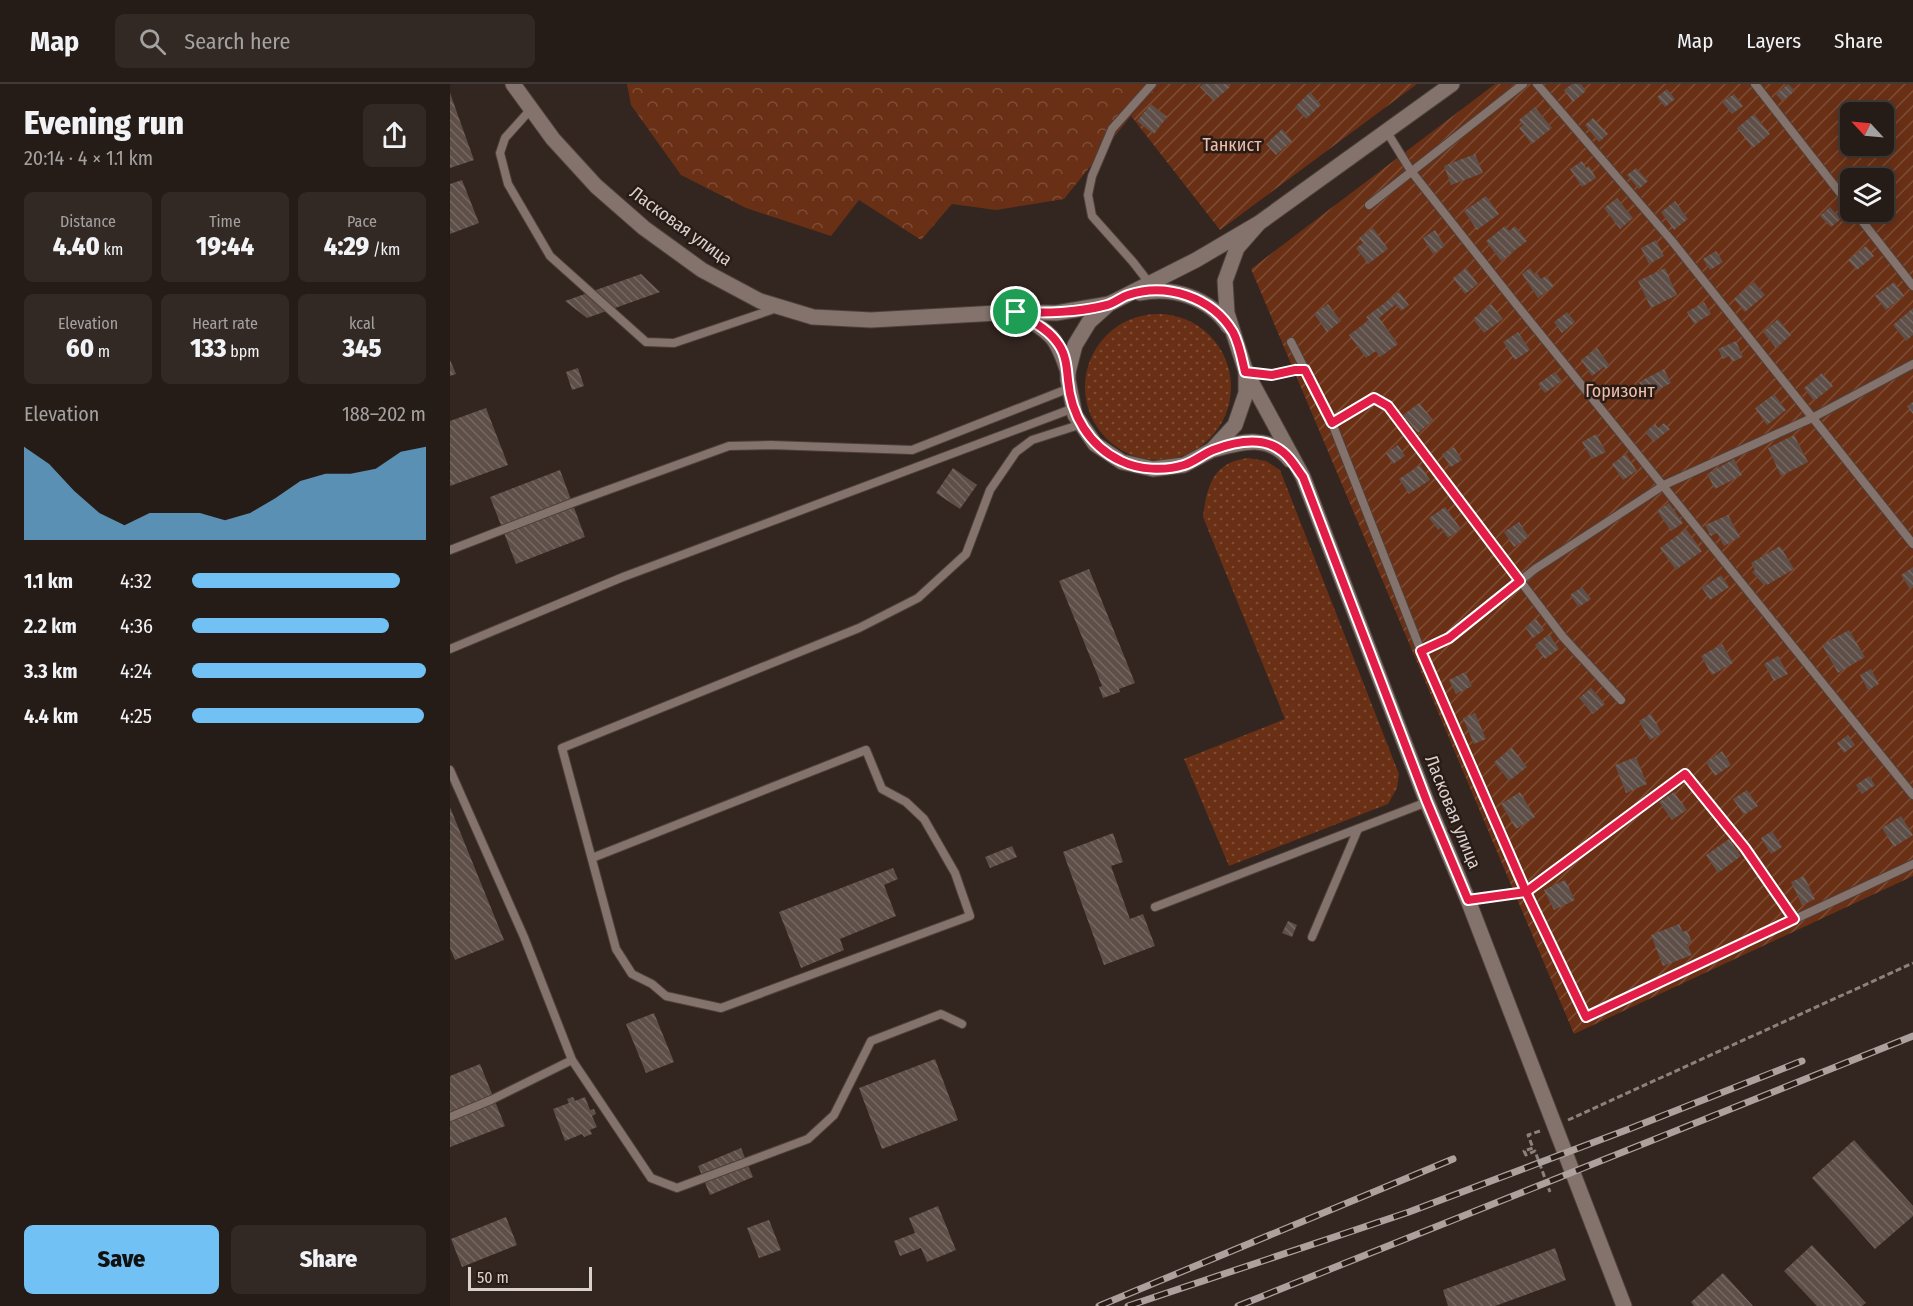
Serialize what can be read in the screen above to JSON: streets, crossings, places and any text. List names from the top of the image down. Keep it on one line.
{"streets":{"street":["Ласковая улица"]},"parks":["Танкист","Горизонт"],"scale_bar":"50 m","north":"top left","page":{"header":"Map","search":"Search here","nav":["Map","Layers","Share"],"heading":["Evening run","20:14 · 4 × 1.1 km"],"stats":[["Distance","4.40 km"],["Time","19:44"],["Pace","4:29 /km"],["Elevation","60 m"],["Heart rate","133 bpm"],["kcal","345"]],"chart":["Elevation","188–202 m"],"list":[{"name":"1.1 km","note":"4:32"},{"name":"2.2 km","note":"4:36"},{"name":"3.3 km","note":"4:24"},{"name":"4.4 km","note":"4:25"}],"buttons":["Save","Share"],"scale":"50 m"}}
